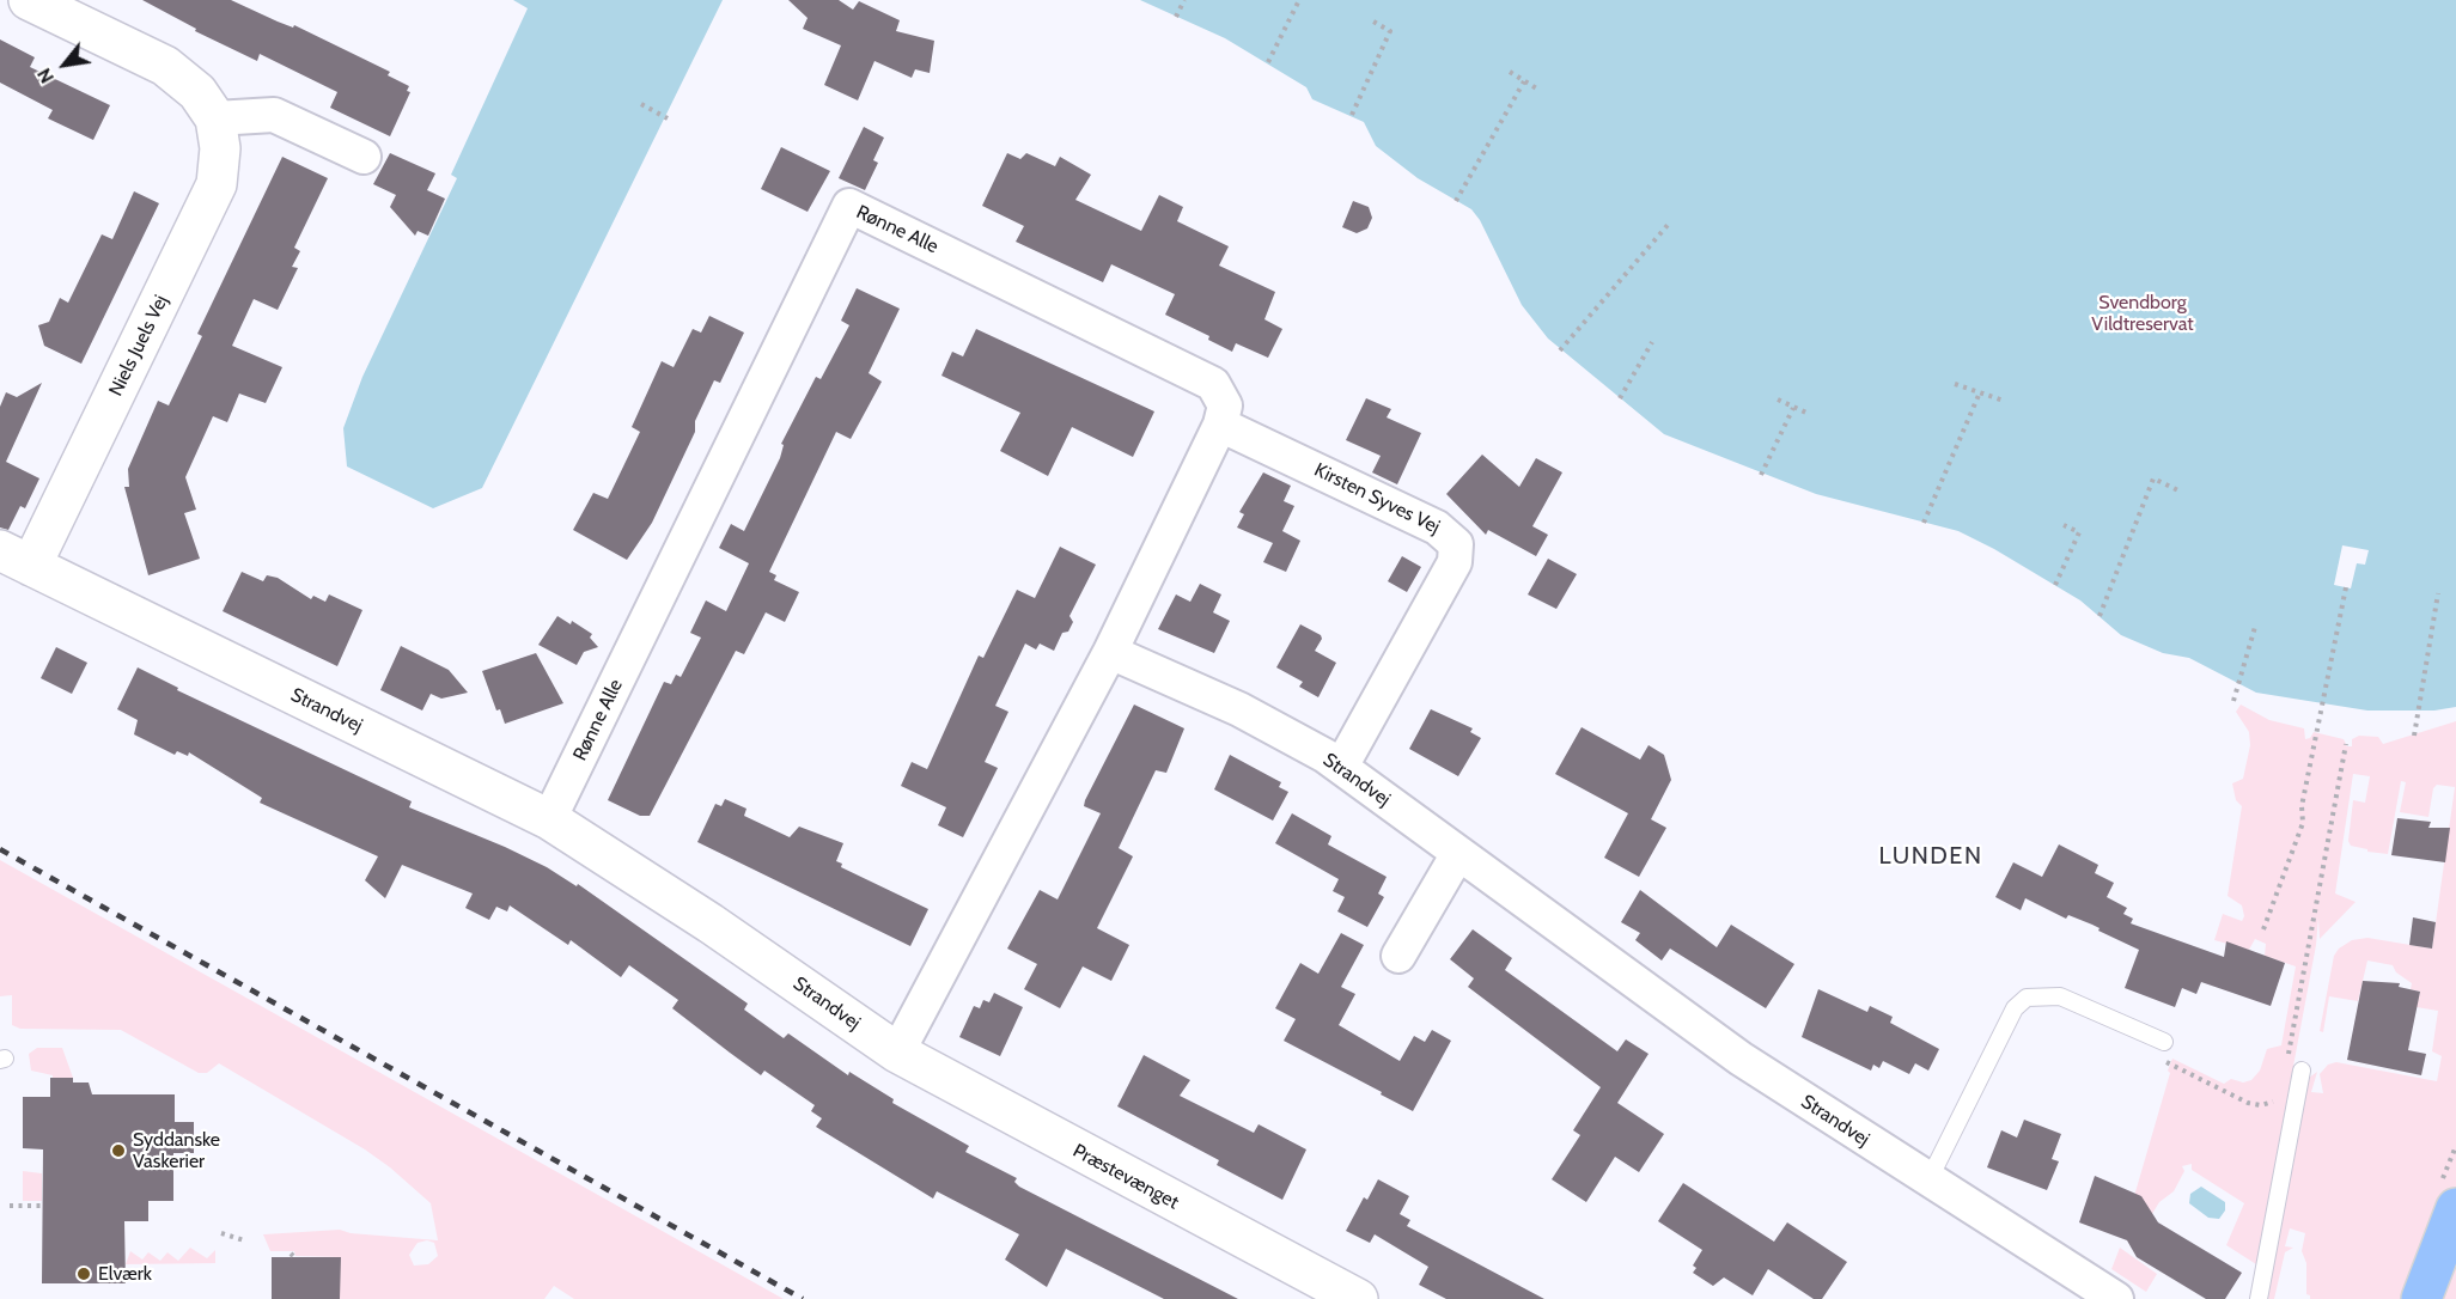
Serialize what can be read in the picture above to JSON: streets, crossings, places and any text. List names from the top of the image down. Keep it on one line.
{"streets":{"street":["Rønne Alle","Niels Juels Vej","Kirsten Syves Vej","Strandvej","Præstevænget"]},"crossings":[["Rønne Alle","Kirsten Syves Vej"],["Rønne Alle","Strandvej"],["Niels Juels Vej","Strandvej"],["Kirsten Syves Vej","Strandvej"],["Strandvej","Præstevænget"]],"districts":["LUNDEN"],"parks":["Svendborg Vildtreservat"],"places":["Syddanske Vaskerier","Elværk"],"north":"bottom left"}
